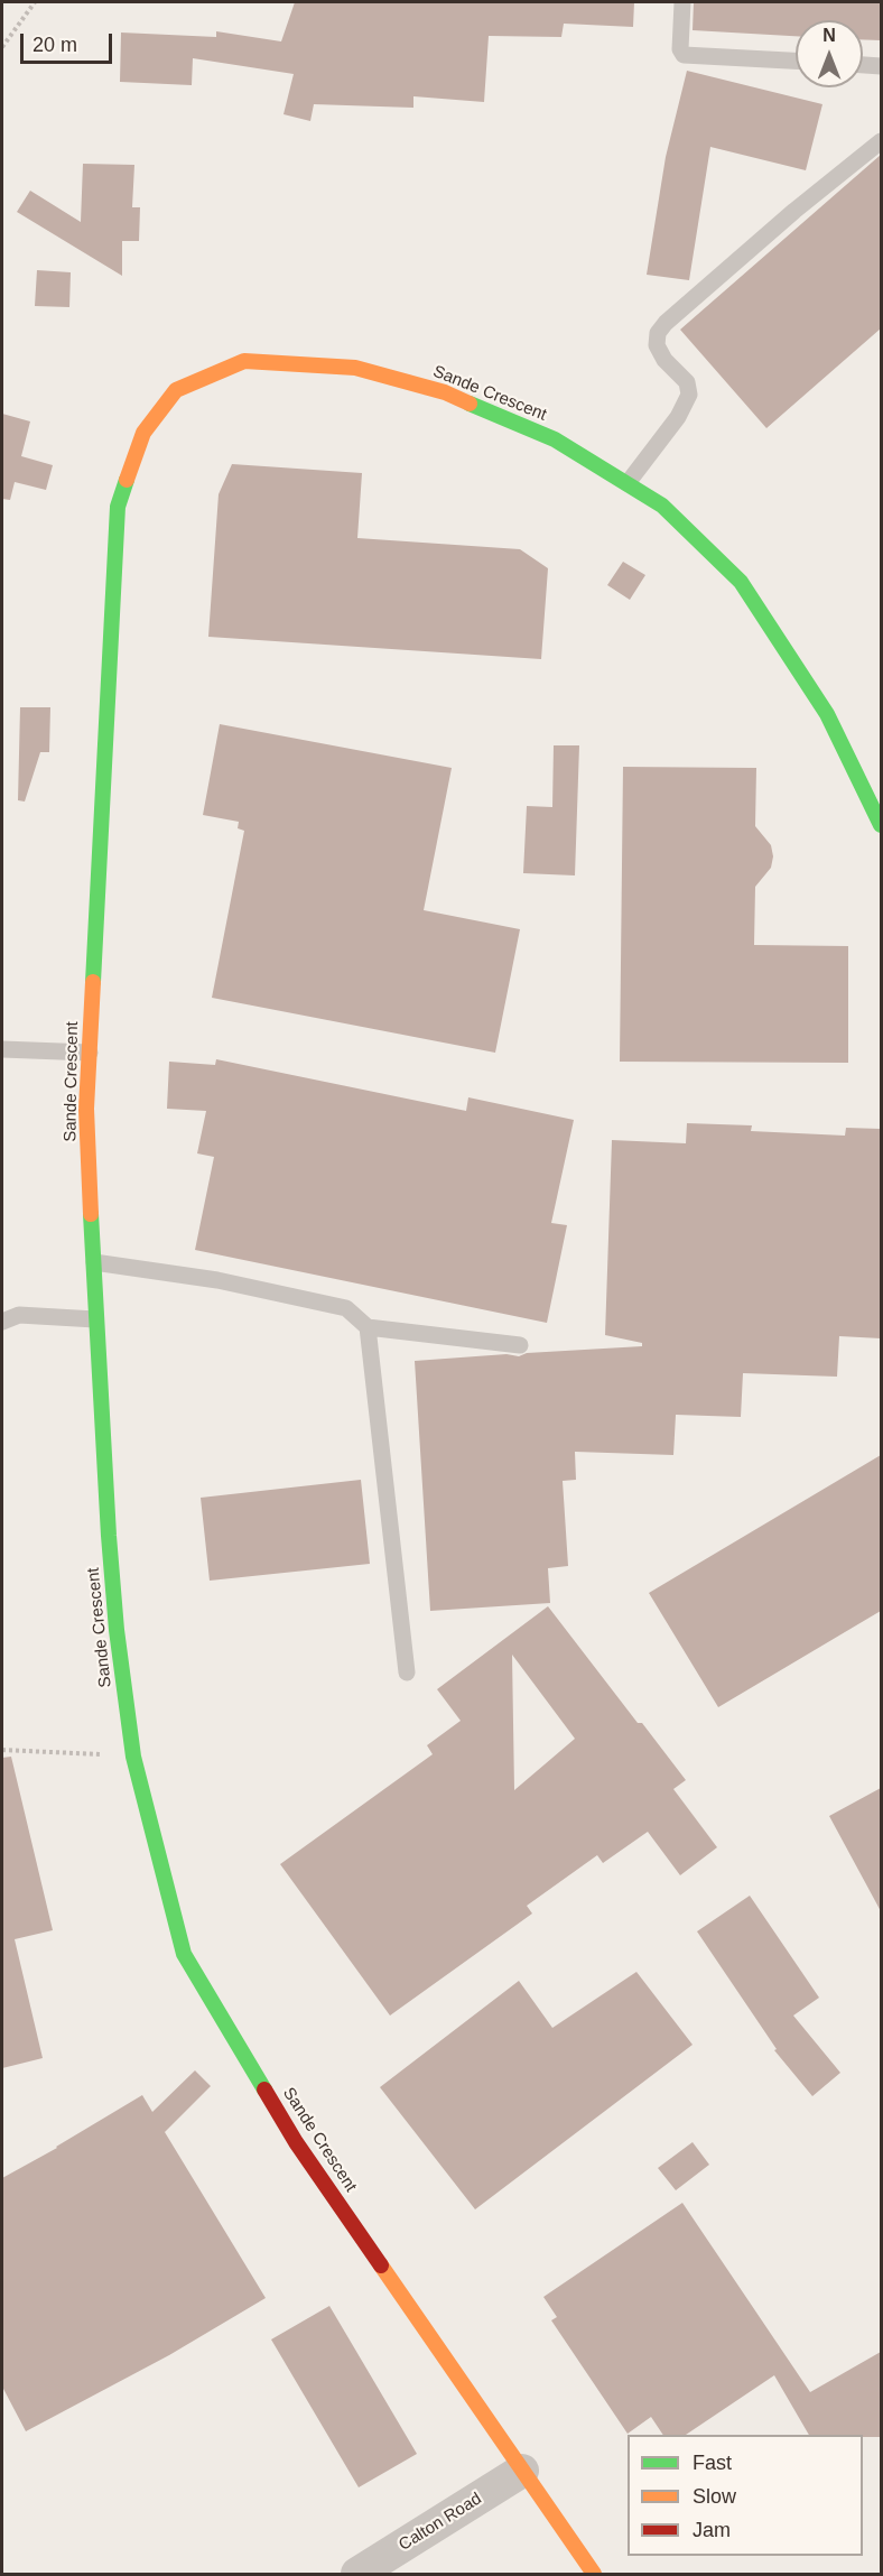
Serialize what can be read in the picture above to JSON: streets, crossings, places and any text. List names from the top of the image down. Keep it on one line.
{"streets":{"street":["Sande Crescent","Calton Road"]},"crossings":[["Sande Crescent","Calton Road"]],"legend":["Fast","Slow","Jam"],"scale_bar":"20 m","north":"top"}
